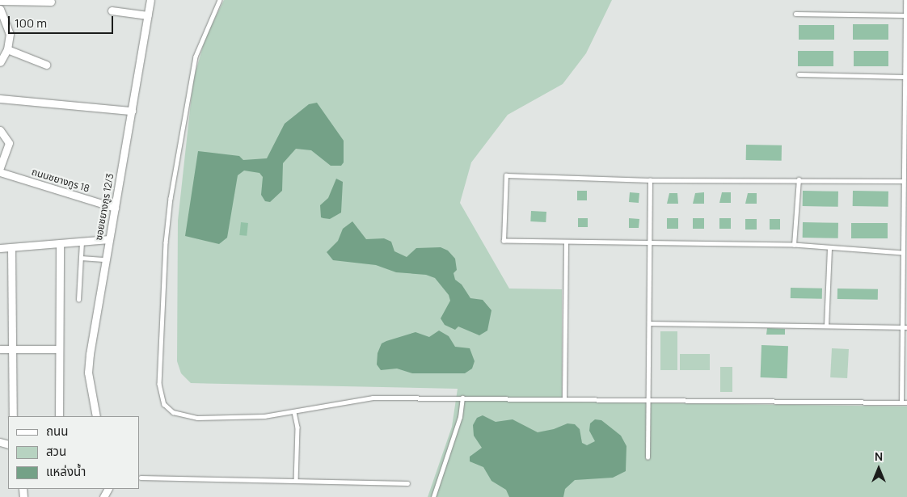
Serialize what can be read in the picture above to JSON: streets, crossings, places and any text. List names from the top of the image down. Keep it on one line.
{"streets":{"street":["ถนนชยางกูร 18","ซอยชยางกูร 12/3"]},"crossings":[["ถนนชยางกูร 18","ซอยชยางกูร 12/3"]],"legend":["ถนน","สวน","แหล่งน้ำ"],"scale_bar":"100 m","north":"top"}
